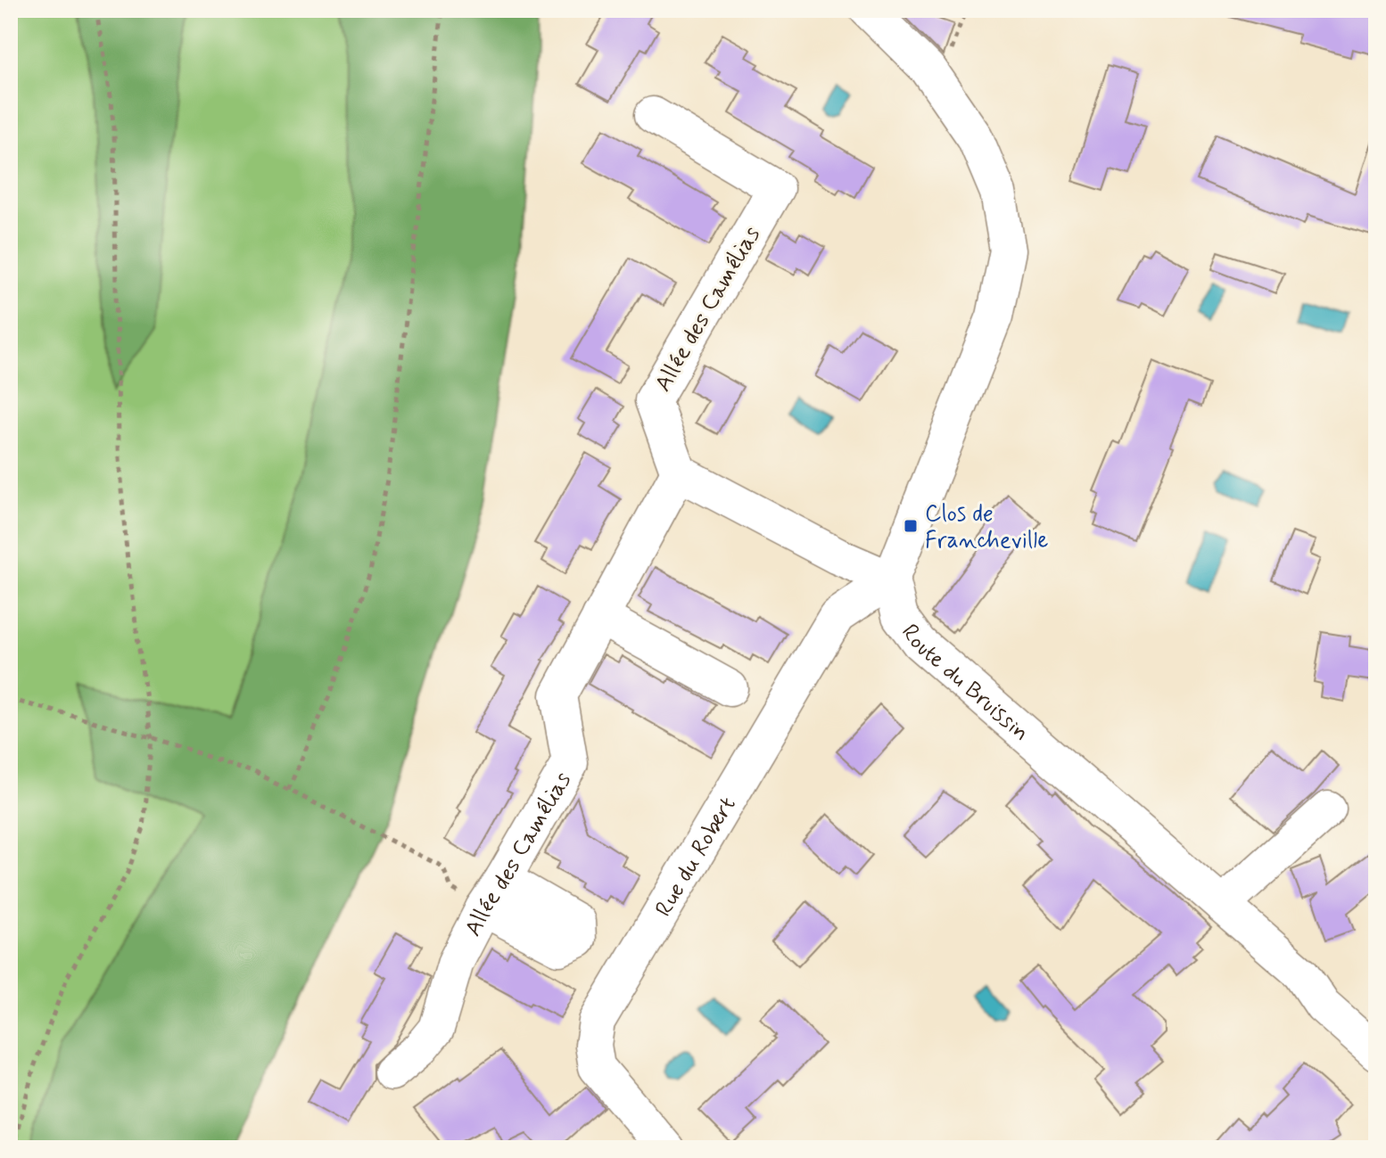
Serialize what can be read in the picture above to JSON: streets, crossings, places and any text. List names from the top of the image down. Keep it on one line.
{"streets":{"street":["Allée des Camélias","Route du Bruissin","Rue du Robert"]},"crossings":[["Route du Bruissin","Rue du Robert"]],"places":{"transit":["Clos de Francheville"]}}
